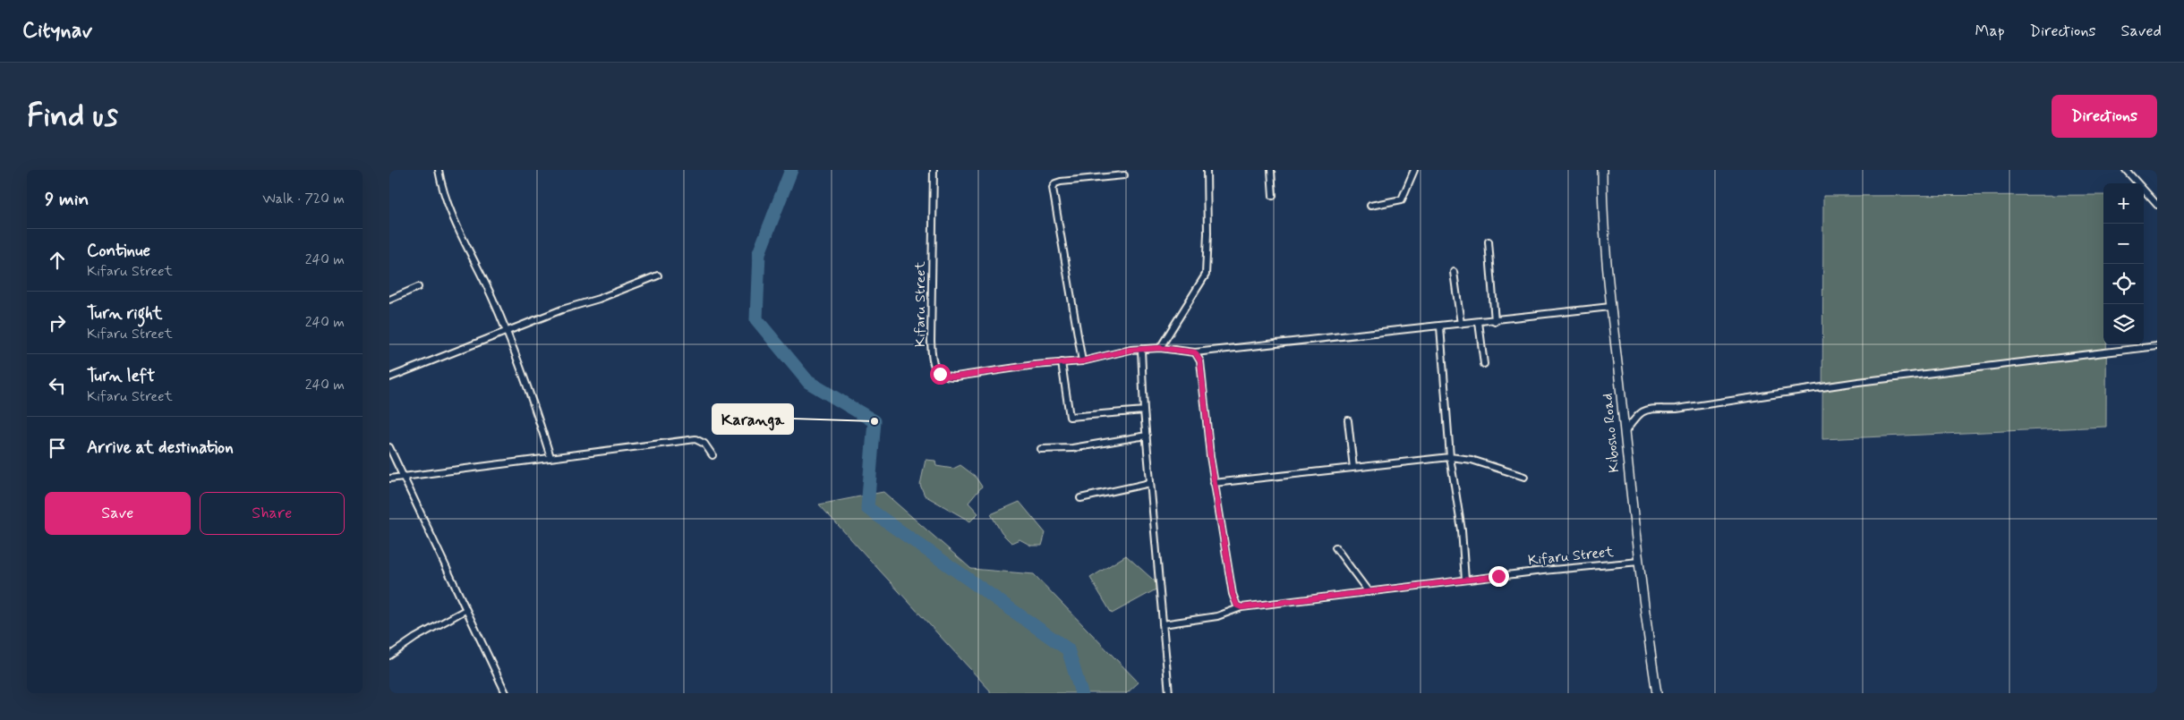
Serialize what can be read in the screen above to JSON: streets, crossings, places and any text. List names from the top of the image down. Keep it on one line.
{"streets":{"main road":["Kibosho Road"],"street":["Kifaru Street"]},"crossings":[["Kifaru Street","Kibosho Road"]],"places":["Karanga"],"page":{"header":"Citynav","nav":["Map","Directions","Saved"],"buttons":["Directions",["Save","Share"]],"title":"Find us","heading":["9 min","Walk · 720 m"],"map_buttons":["+","−"],"list":[["Continue","Kifaru Street","240 m"],["Turn right","Kifaru Street","240 m"],["Turn left","Kifaru Street","240 m"],"Arrive at destination"]}}
